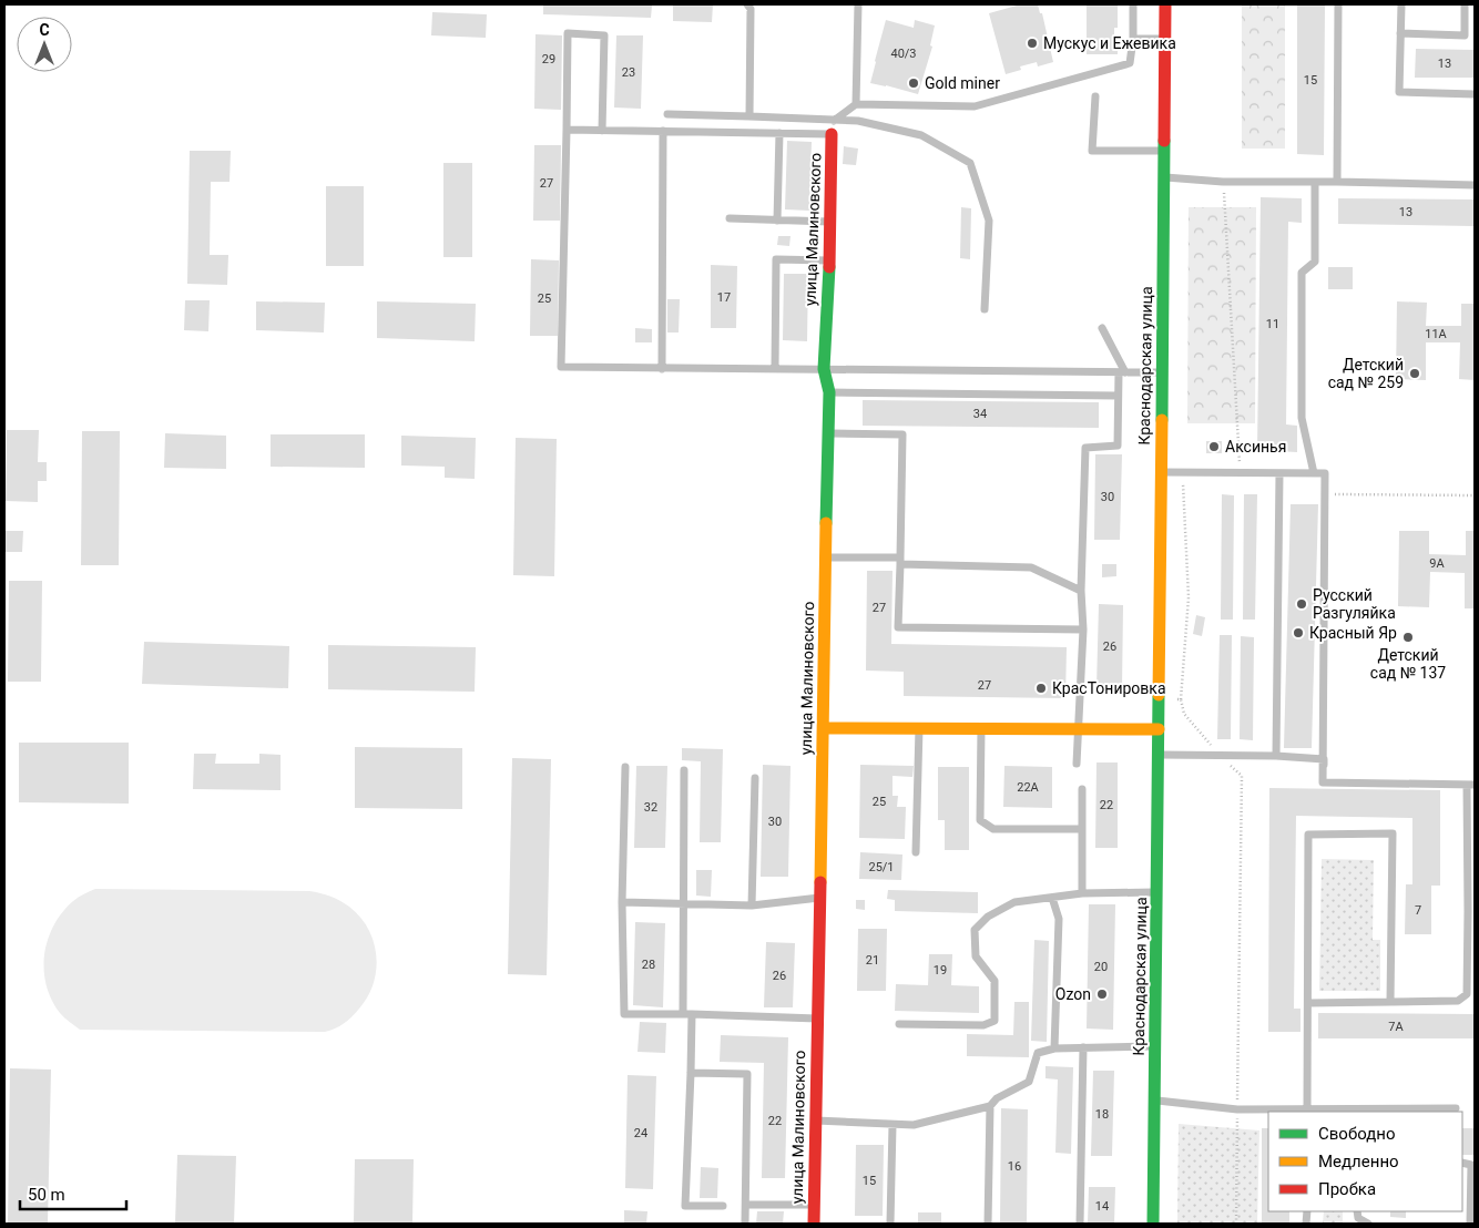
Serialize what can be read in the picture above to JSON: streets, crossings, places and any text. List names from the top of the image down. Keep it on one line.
{"streets":{"street":["улица Малиновского","Краснодарская улица"]},"places":["Мускус и Ежевика","Gold miner","Детский сад № 259","Аксинья","Русский Разгуляйка","Красный Яр","Детский сад № 137","КрасТонировка","Ozon"],"house_numbers":["40/3","29","13","23","15","27","13","17","25","11","11А","34","30","9А","27","26","27","22А","25","22","32","30","25/1","7","21","28","20","19","26","7А","18","22","24","16","15","14"],"legend":["Свободно","Медленно","Пробка"],"scale_bar":"50 m","north":"top"}
